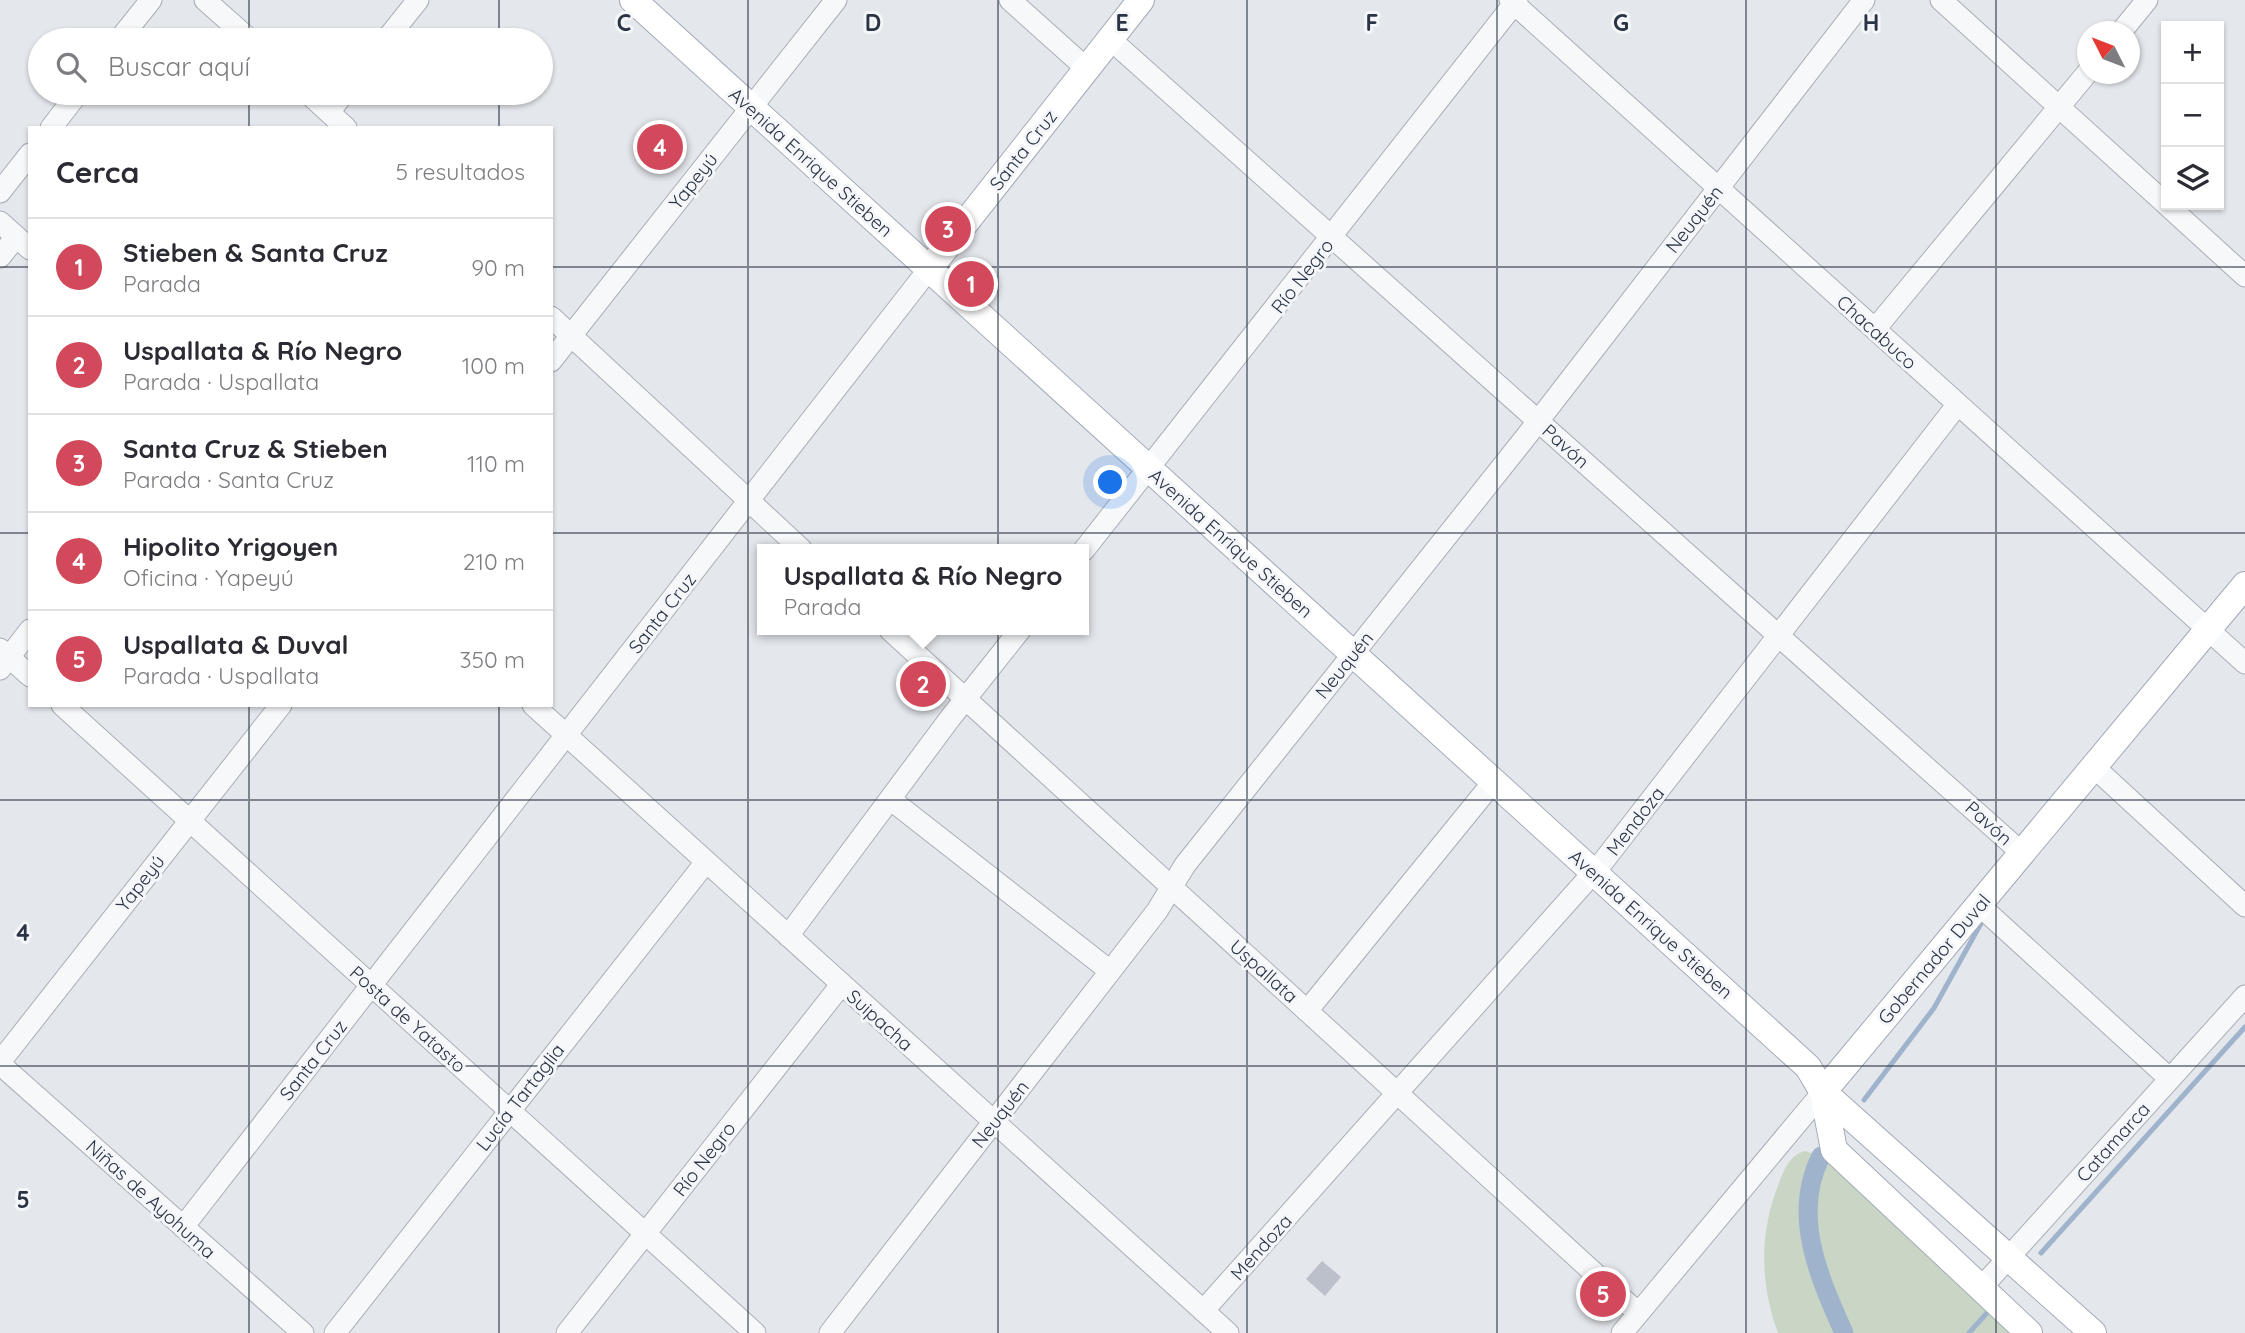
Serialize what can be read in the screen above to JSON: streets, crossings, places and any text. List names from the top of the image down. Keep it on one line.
{"streets":{"main road":["Santa Cruz","Avenida Enrique Stieben","Gobernador Duval"],"street":["Yapeyú","Neuquén","Río Negro","Chacabuco","Pavón","Mendoza","Uspallata","Posta de Yatasto","Suipacha","Lucía Tartaglia","Catamarca","Niñas de Ayohuma"]},"crossings":[["Santa Cruz","Avenida Enrique Stieben"],["Santa Cruz","Pavón"],["Santa Cruz","Posta de Yatasto"],["Santa Cruz","Suipacha"],["Santa Cruz","Niñas de Ayohuma"],["Avenida Enrique Stieben","Yapeyú"],["Avenida Enrique Stieben","Neuquén"],["Avenida Enrique Stieben","Río Negro"],["Avenida Enrique Stieben","Mendoza"],["Avenida Enrique Stieben","Gobernador Duval"],["Avenida Enrique Stieben","Catamarca"],["Yapeyú","Posta de Yatasto"],["Yapeyú","Niñas de Ayohuma"],["Neuquén","Chacabuco"],["Neuquén","Pavón"],["Neuquén","Uspallata"],["Neuquén","Suipacha"],["Río Negro","Chacabuco"],["Río Negro","Pavón"],["Río Negro","Posta de Yatasto"],["Río Negro","Suipacha"],["Chacabuco","Mendoza"],["Chacabuco","Gobernador Duval"],["Pavón","Mendoza"],["Pavón","Gobernador Duval"],["Mendoza","Uspallata"],["Mendoza","Suipacha"],["Gobernador Duval","Uspallata"],["Posta de Yatasto","Lucía Tartaglia"],["Suipacha","Lucía Tartaglia"]],"north":"top left","page":{"map_buttons":["+","−"],"search":"Buscar aquí","pins":["4","3","1","2","5"],"heading":["Cerca","5 resultados"],"list":[{"mark":"1","name":"Stieben & Santa Cruz","note":"Parada","value":"90 m"},{"mark":"2","name":"Uspallata & Río Negro","note":"Parada · Uspallata","value":"100 m"},{"mark":"3","name":"Santa Cruz & Stieben","note":"Parada · Santa Cruz","value":"110 m"},{"mark":"4","name":"Hipolito Yrigoyen","note":"Oficina · Yapeyú","value":"210 m"},{"mark":"5","name":"Uspallata & Duval","note":"Parada · Uspallata","value":"350 m"}],"popup":["Uspallata & Río Negro","Parada"]},"grid":{"columns":["C","D","E","F","G","H"],"rows":["4","5"]}}
